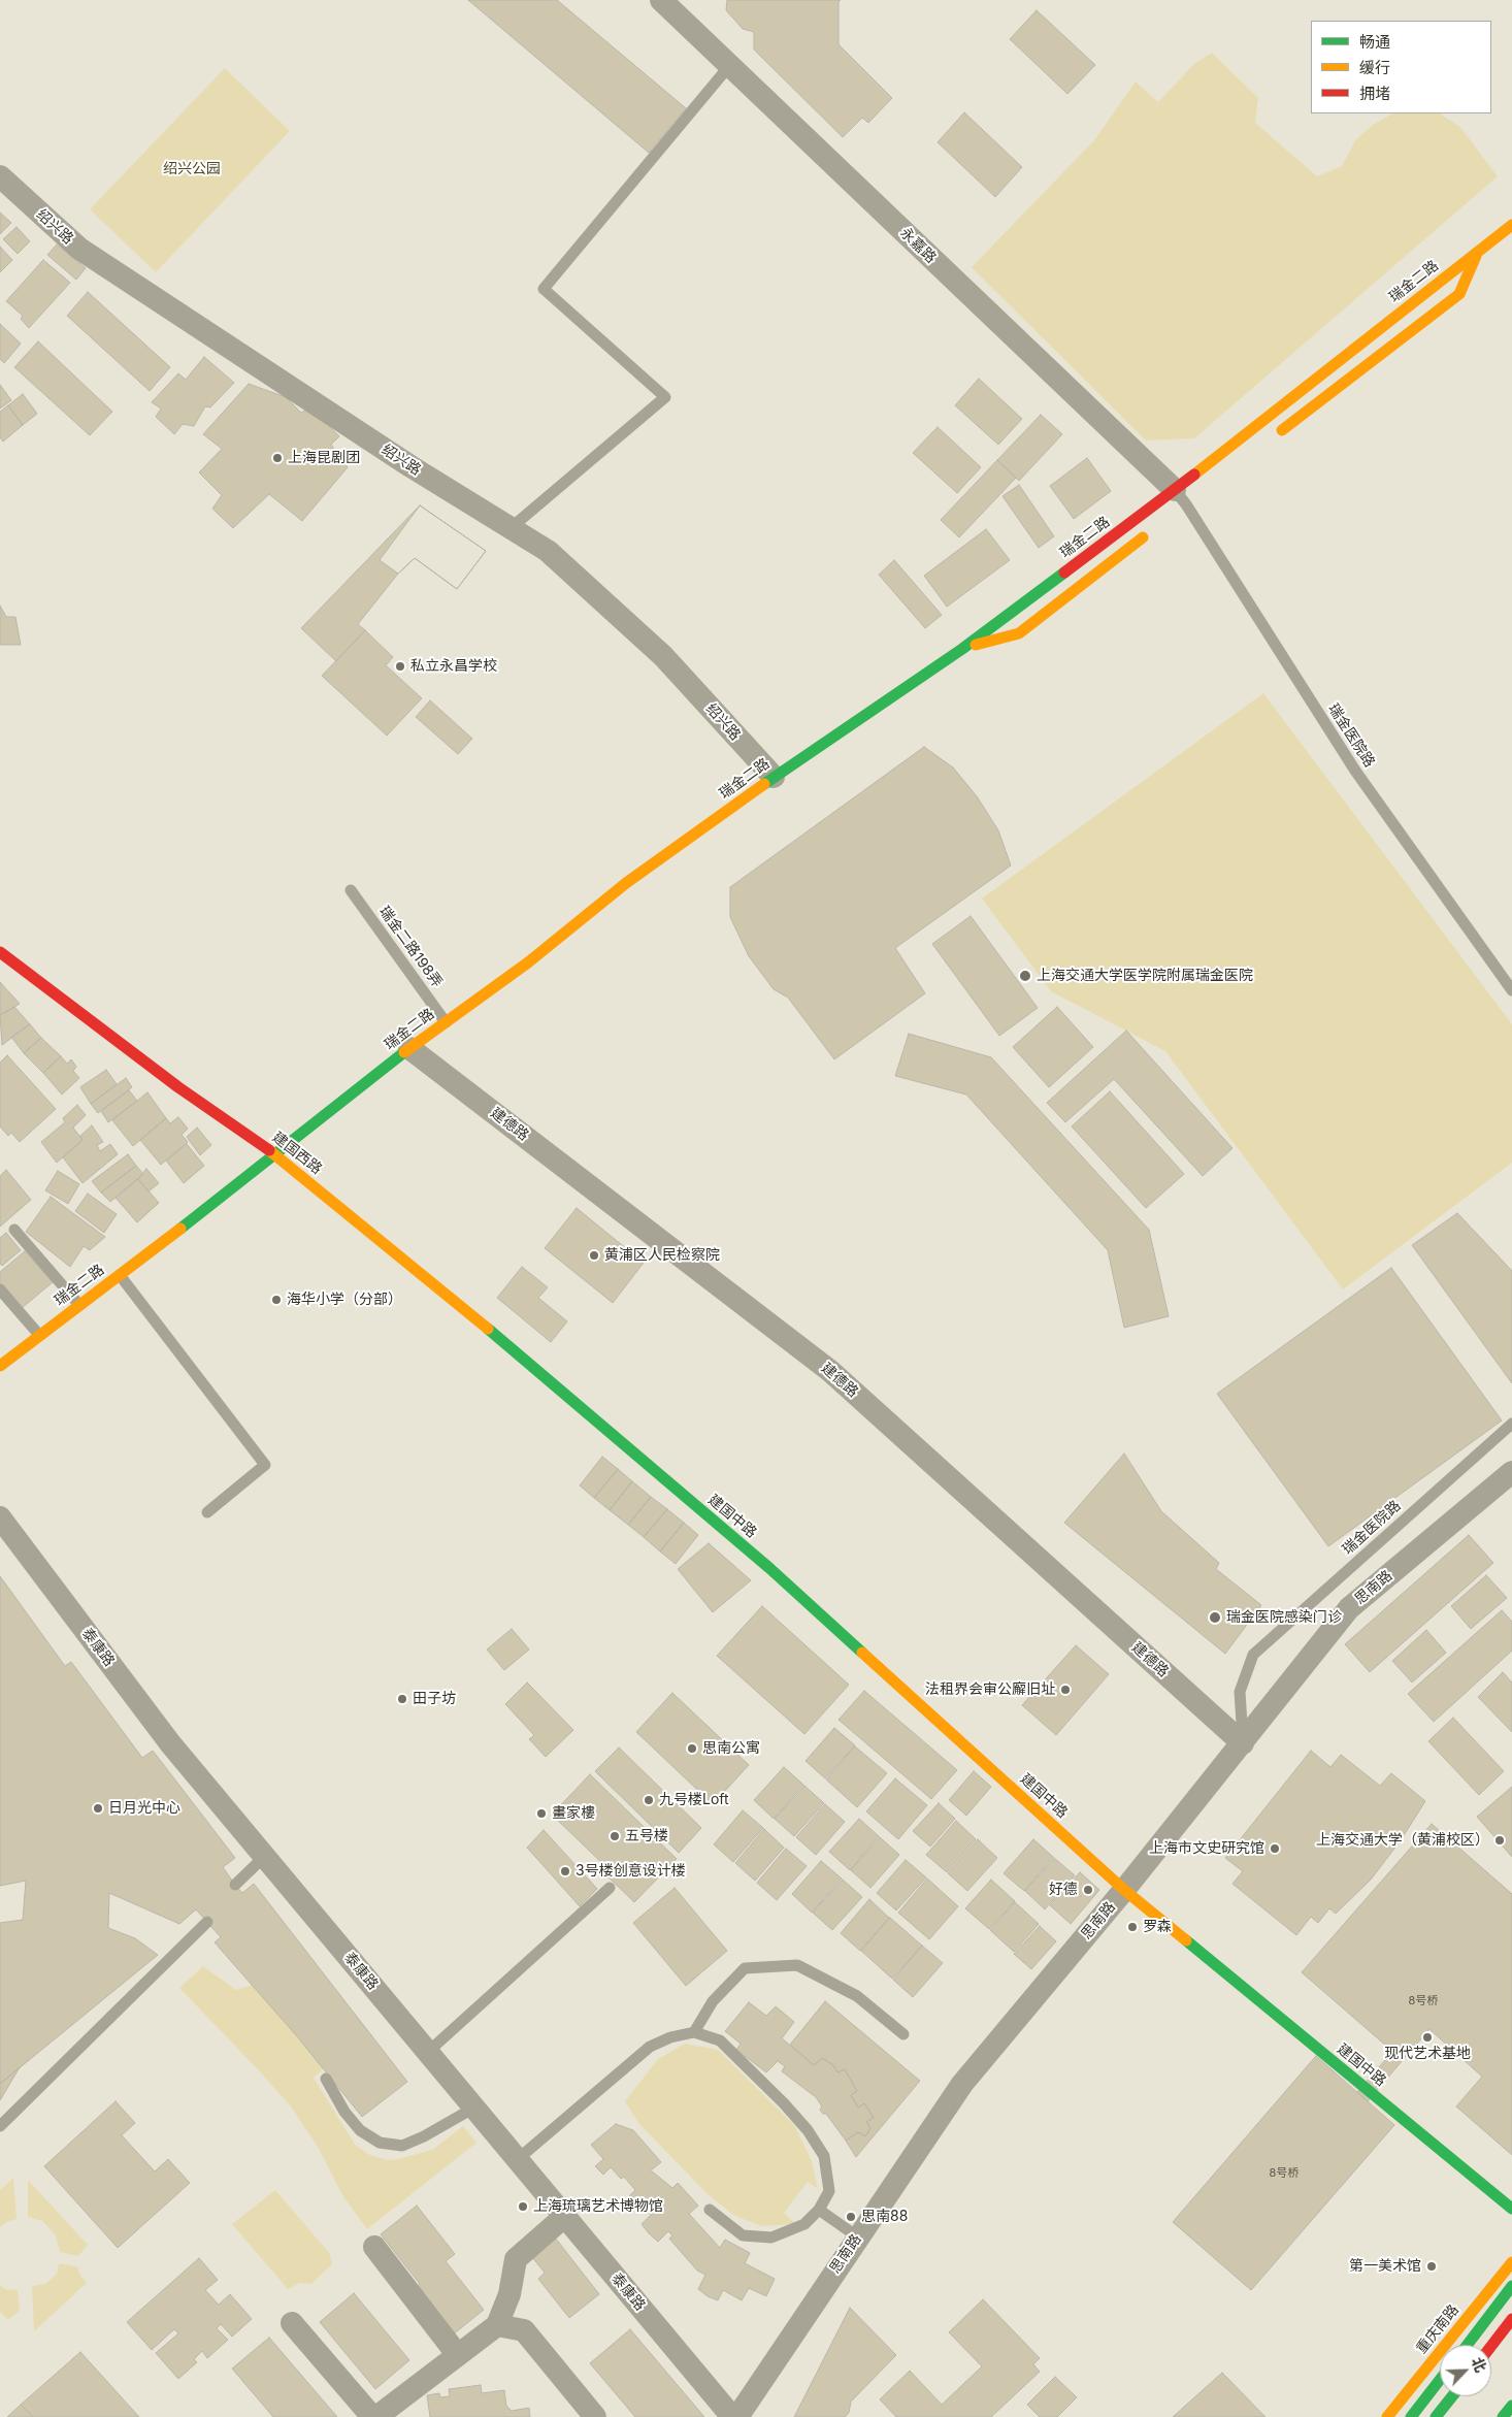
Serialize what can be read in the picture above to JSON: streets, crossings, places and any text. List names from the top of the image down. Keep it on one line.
{"streets":{"main road":["瑞金二路","建国西路","建国中路","重庆南路"],"street":["绍兴路","永嘉路","建德路","思南路","泰康路"],"lane":["瑞金医院路","瑞金二路198弄"]},"crossings":[["绍兴路","瑞金二路"],["永嘉路","瑞金二路"],["永嘉路","瑞金医院路"],["瑞金二路","瑞金医院路"],["瑞金二路","瑞金二路198弄"],["瑞金二路","建德路"],["瑞金二路","建国西路"],["瑞金医院路","建德路"],["瑞金医院路","思南路"],["建德路","思南路"],["建国西路","建国中路"],["建国中路","思南路"]],"parks":["绍兴公园"],"places":["上海昆剧团","私立永昌学校","上海交通大学医学院附属瑞金医院","黄浦区人民检察院","海华小学（分部）","瑞金医院感染门诊","法租界会审公廨旧址","田子坊","思南公寓","九号楼Loft","日月光中心","畫家樓","五号楼","上海交通大学（黄浦校区）","上海市文史研究馆","3号楼创意设计楼","好德","罗森","现代艺术基地","上海琉璃艺术博物馆","思南88","第一美术馆"],"house_numbers":["8号桥","8号桥"],"legend":["畅通","缓行","拥堵"],"north":"top right"}
